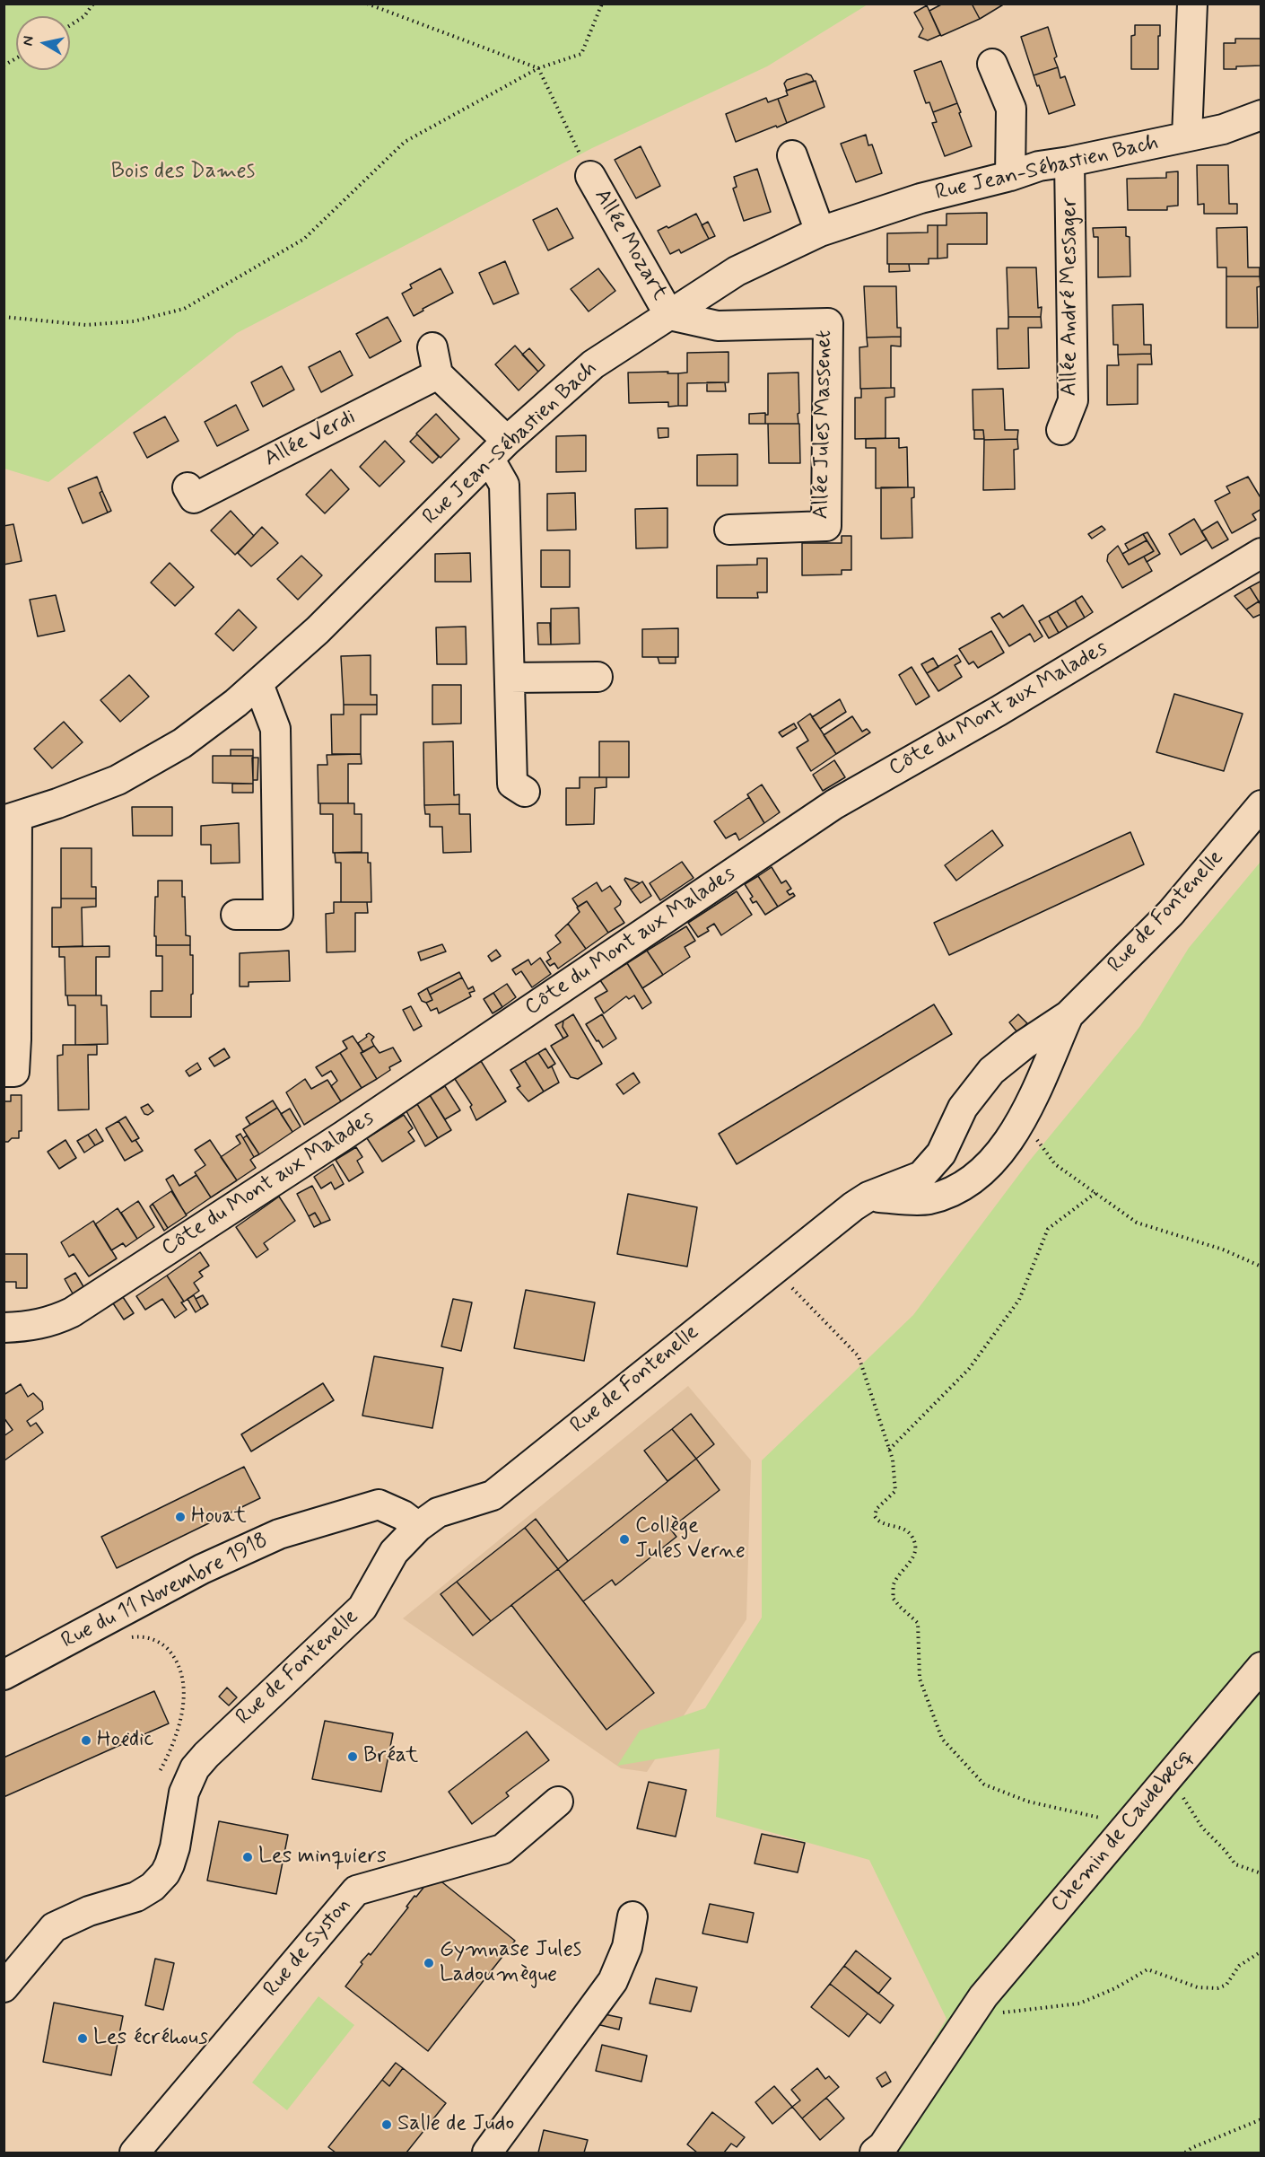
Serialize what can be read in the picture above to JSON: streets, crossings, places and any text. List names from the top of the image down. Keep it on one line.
{"streets":{"street":["Rue Jean-Sébastien Bach","Allée Mozart","Allée André Messager","Allée Jules Massenet","Allée Verdi","Côte du Mont aux Malades","Rue de Fontenelle","Rue du 11 Novembre 1918","Chemin de Caudebecq","Rue de Syston"]},"crossings":[["Rue Jean-Sébastien Bach","Allée Mozart"],["Rue Jean-Sébastien Bach","Allée André Messager"],["Rue Jean-Sébastien Bach","Allée Jules Massenet"],["Allée Mozart","Allée Jules Massenet"],["Rue de Fontenelle","Rue du 11 Novembre 1918"]],"parks":["Bois des Dames"],"places":["Houat","Collège Jules Verne","Hoëdic","Bréat","Les minquiers","Gymnase Jules Ladoumègue","Les écréhous","Salle de Judo"],"north":"left"}
